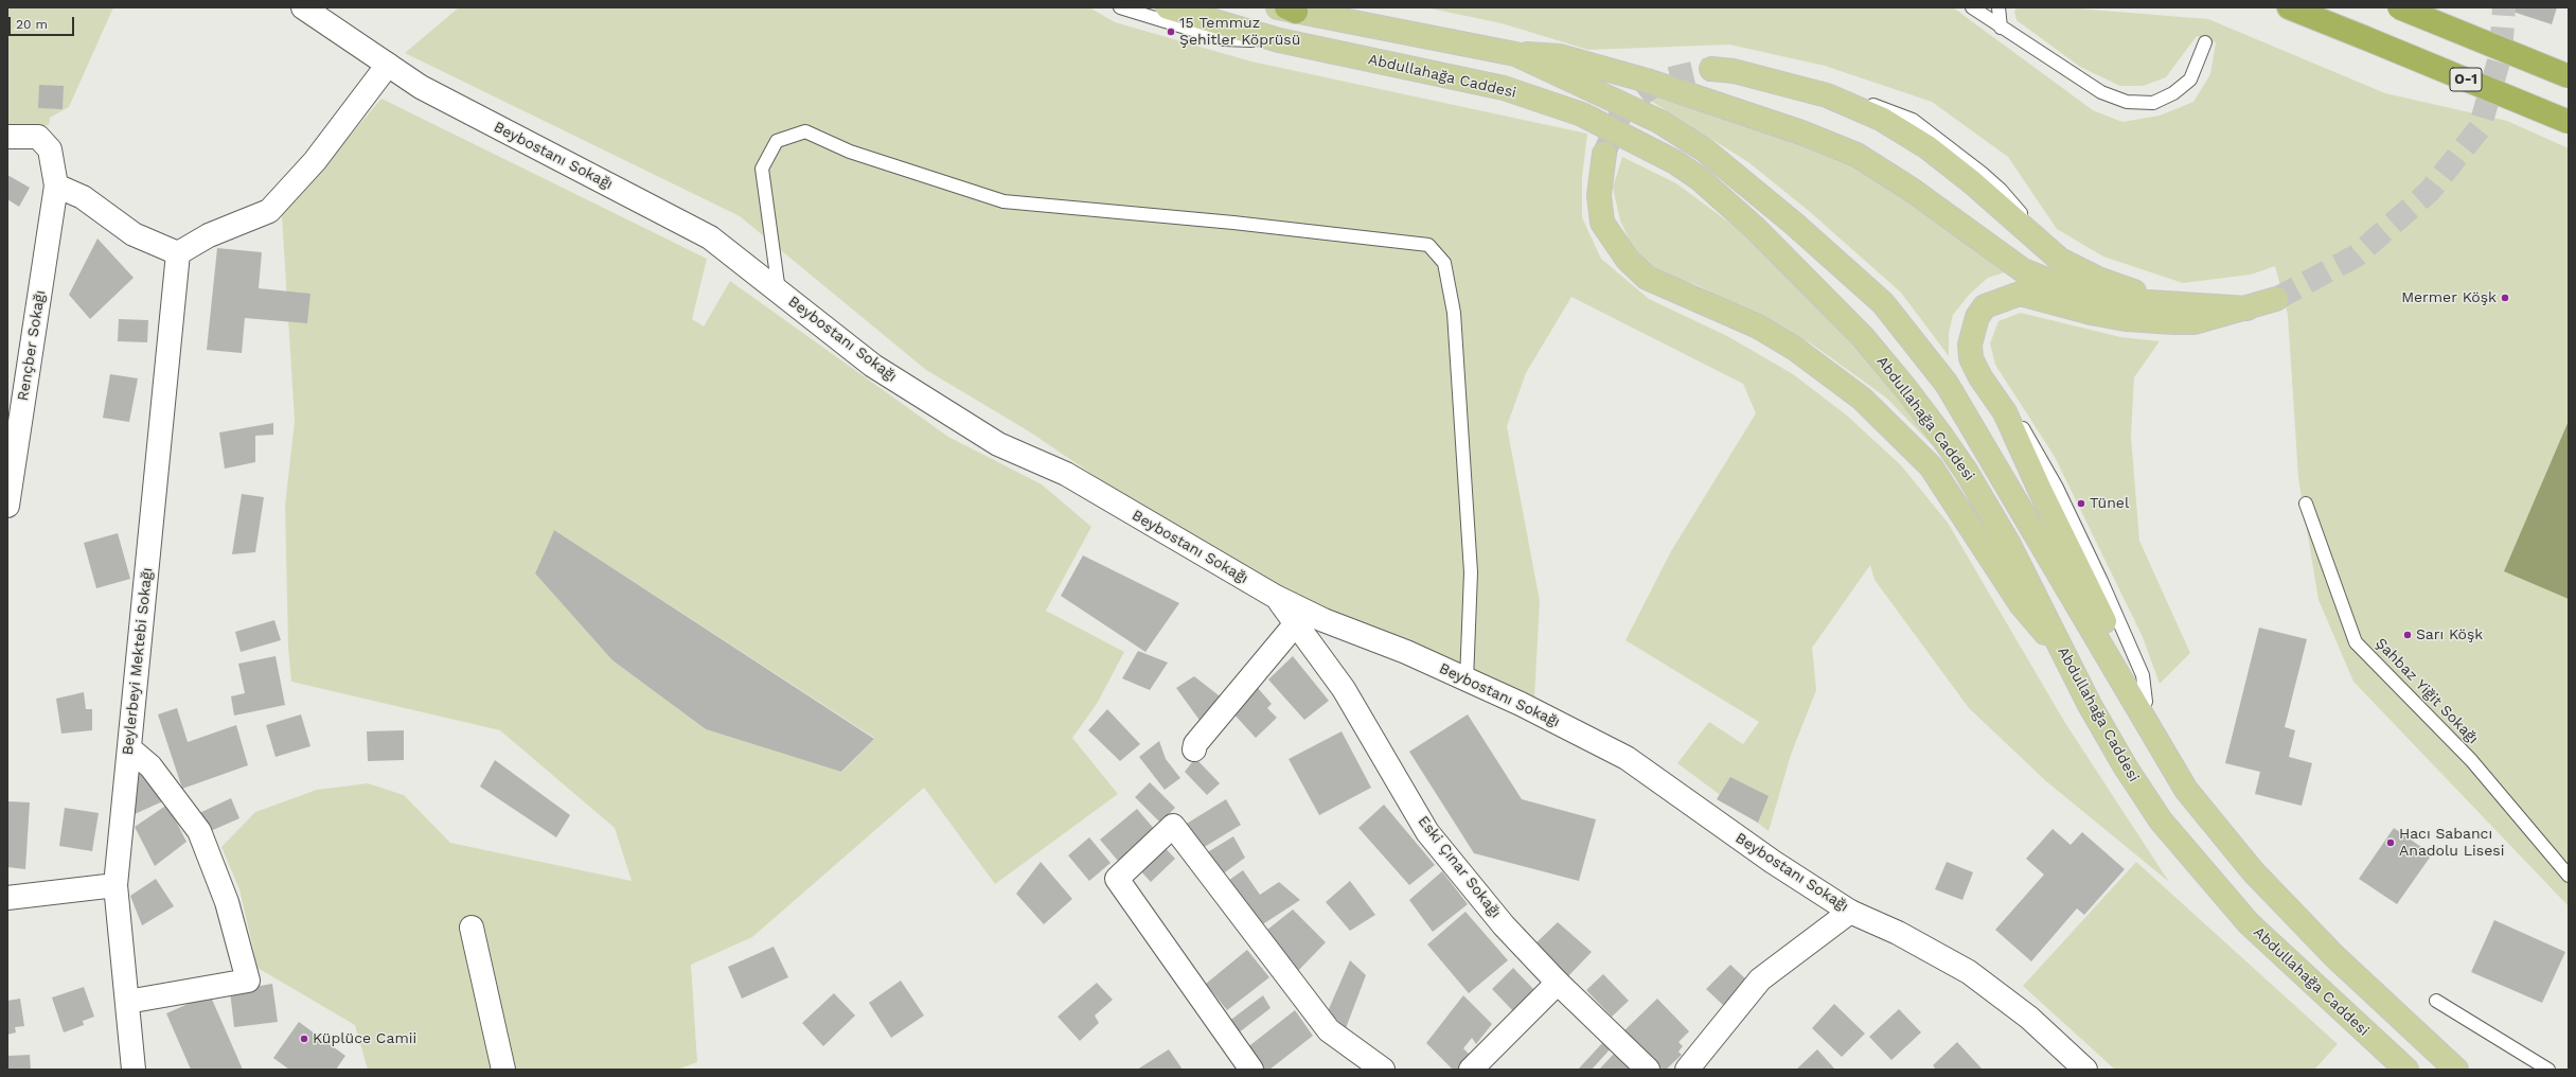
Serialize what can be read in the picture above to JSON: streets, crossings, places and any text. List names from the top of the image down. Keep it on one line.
{"streets":{"highway":["O-1"],"main road":["Abdullahağa Caddesi"],"street":["Beybostanı Sokağı","Rençber Sokağı","Beylerbeyi Mektebi Sokağı","Eski Çınar Sokağı"],"lane":["Şahbaz Yiğit Sokağı"]},"crossings":[["Beybostanı Sokağı","Eski Çınar Sokağı"]],"places":["15 Temmuz Şehitler Köprüsü","Mermer Köşk","Tünel","Sarı Köşk","Hacı Sabancı Anadolu Lisesi","Küplüce Camii"],"scale_bar":"20 m"}
